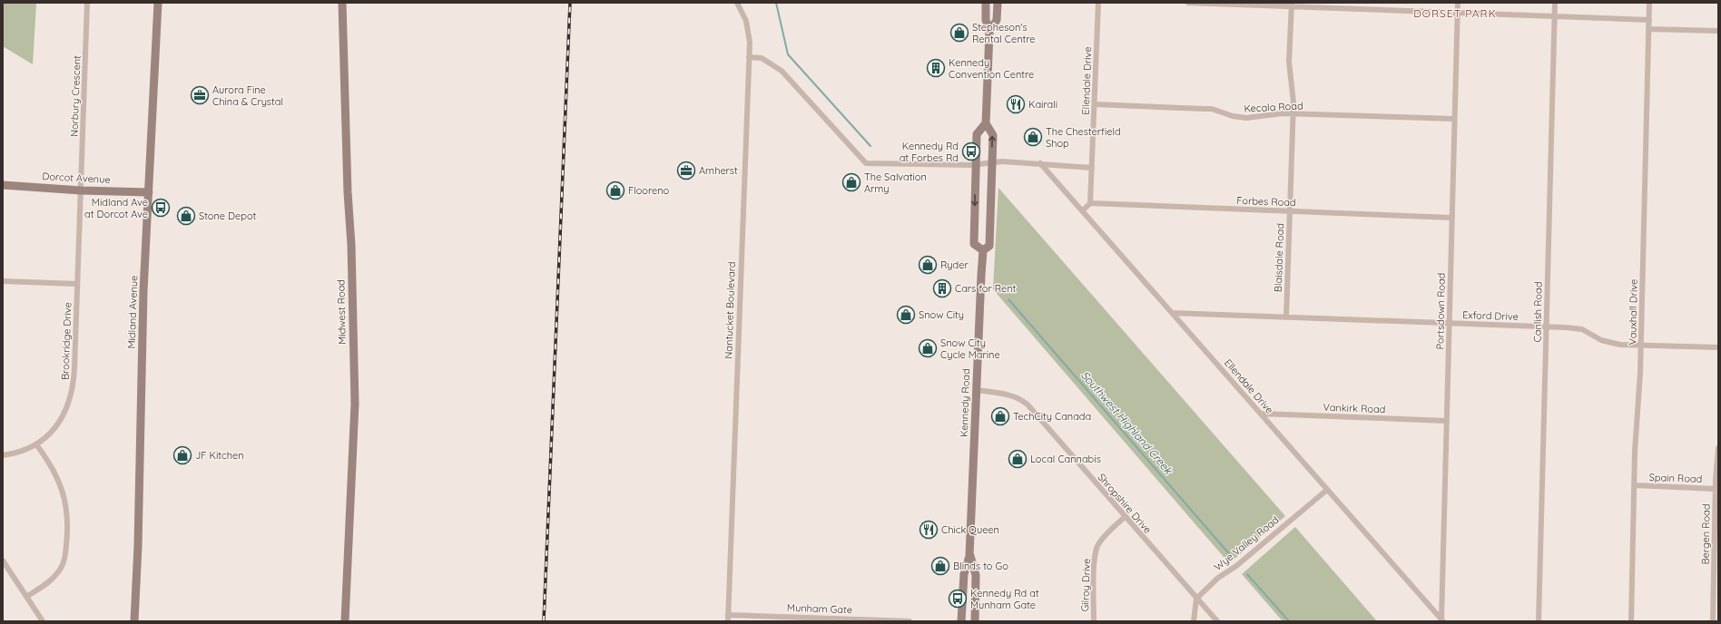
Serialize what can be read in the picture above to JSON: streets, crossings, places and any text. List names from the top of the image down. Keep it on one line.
{"streets":{"main road":["Dorcot Avenue","Midland Avenue","Midwest Road","Kennedy Road"],"street":["Ellendale Drive","Norbury Crescent","Kecala Road","Forbes Road","Blaisdale Road","Nantucket Boulevard","Portsdown Road","Canlish Road","Vauxhall Drive","Exford Drive","Brookridge Drive","Vankirk Road","Spain Road","Shropshire Drive","Bergen Road","Wye Valley Road","Gilroy Drive","Munham Gate"]},"crossings":[["Ellendale Drive","Kecala Road"],["Ellendale Drive","Forbes Road"],["Ellendale Drive","Portsdown Road"],["Ellendale Drive","Exford Drive"],["Ellendale Drive","Vankirk Road"],["Ellendale Drive","Wye Valley Road"],["Norbury Crescent","Dorcot Avenue"],["Norbury Crescent","Brookridge Drive"],["Kecala Road","Blaisdale Road"],["Kecala Road","Portsdown Road"],["Dorcot Avenue","Midland Avenue"],["Dorcot Avenue","Brookridge Drive"],["Forbes Road","Blaisdale Road"],["Forbes Road","Portsdown Road"],["Blaisdale Road","Exford Drive"],["Nantucket Boulevard","Munham Gate"],["Portsdown Road","Exford Drive"],["Portsdown Road","Vankirk Road"],["Canlish Road","Exford Drive"],["Vauxhall Drive","Exford Drive"],["Vauxhall Drive","Spain Road"],["Kennedy Road","Shropshire Drive"],["Spain Road","Bergen Road"],["Shropshire Drive","Wye Valley Road"],["Shropshire Drive","Gilroy Drive"]],"districts":["DORSET PARK"],"water":["Southwest Highland Creek"],"places":{"shop":["Stepheson's Rental Centre","The Chesterfield Shop","The Salvation Army","Flooreno","Stone Depot","Ryder","Snow City","Snow City Cycle Marine","TechCity Canada","JF Kitchen","Local Cannabis","Blinds to Go"],"building":["Kennedy Convention Centre","Cars for Rent"],"office":["Aurora Fine China & Crystal","Amherst"],"restaurant":["Kairali","Chick Queen"],"bus stop":["Kennedy Rd at Forbes Rd","Midland Ave at Dorcot Ave","Kennedy Rd at Munham Gate"]}}
